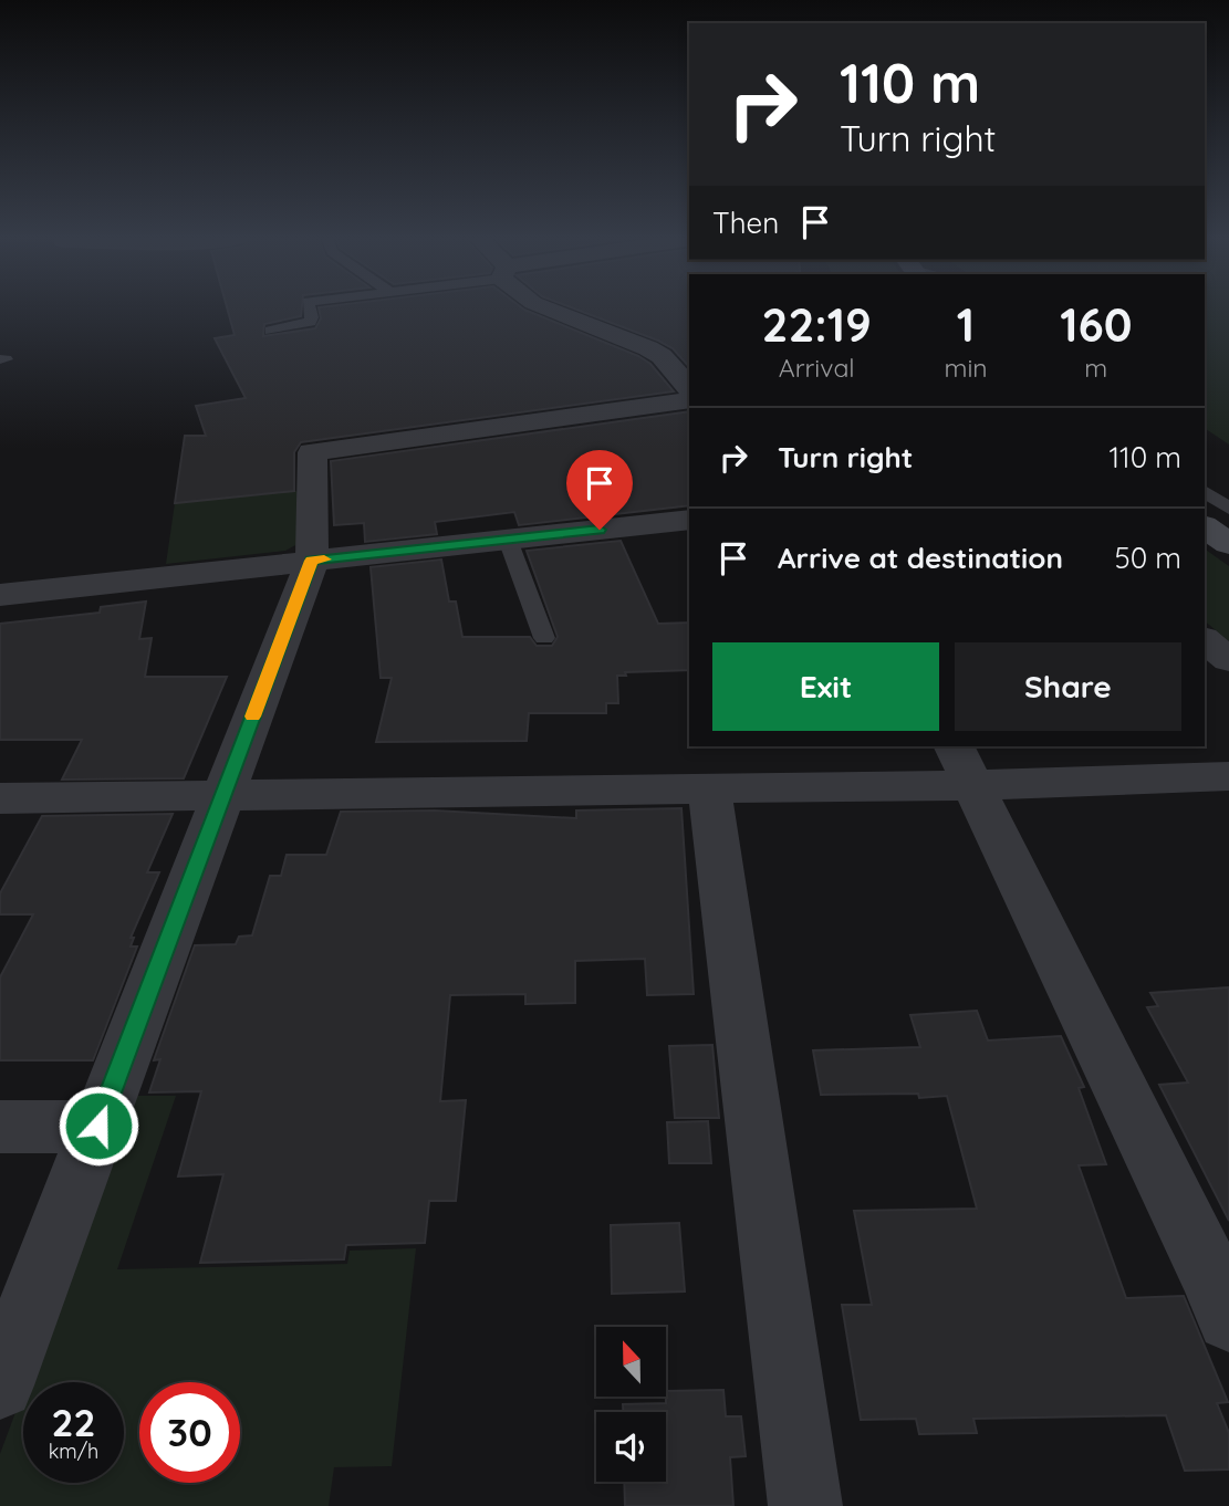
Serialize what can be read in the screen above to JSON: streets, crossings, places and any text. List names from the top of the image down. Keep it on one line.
{"north":"top","page":{"turn":["110 m","Turn right"],"then":"Then","eta":["22:19","Arrival","1","min","160","m"],"list":[{"name":"Turn right","value":"110 m"},{"name":"Arrive at destination","value":"50 m"}],"buttons":["Exit","Share"],"speed":"22 km/h","limit":"30"}}
